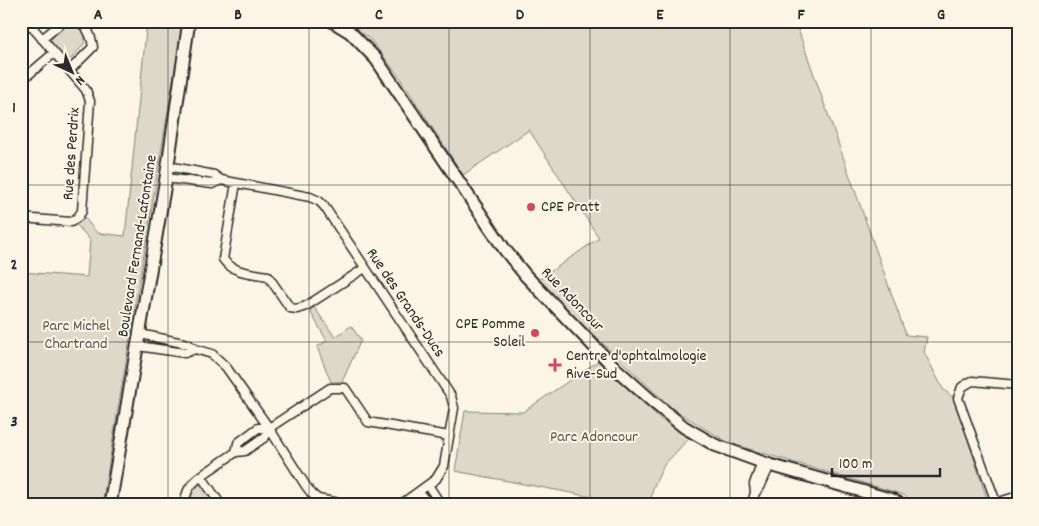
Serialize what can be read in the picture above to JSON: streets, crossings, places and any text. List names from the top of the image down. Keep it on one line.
{"streets":{"street":["Rue des Perdrix","Boulevard Fernand-Lafontaine","Rue Adoncour","Rue des Grands-Ducs"]},"crossings":[["Boulevard Fernand-Lafontaine","Rue des Grands-Ducs"]],"parks":["Parc Michel Chartrand","Parc Adoncour"],"places":{"other":["CPE Pratt","CPE Pomme Soleil"],"health":["Centre d'ophtalmologie Rive-Sud"]},"scale_bar":"100 m","north":"bottom right","grid":{"columns":["A","B","C","D","E","F","G"],"rows":["1","2","3"]}}
